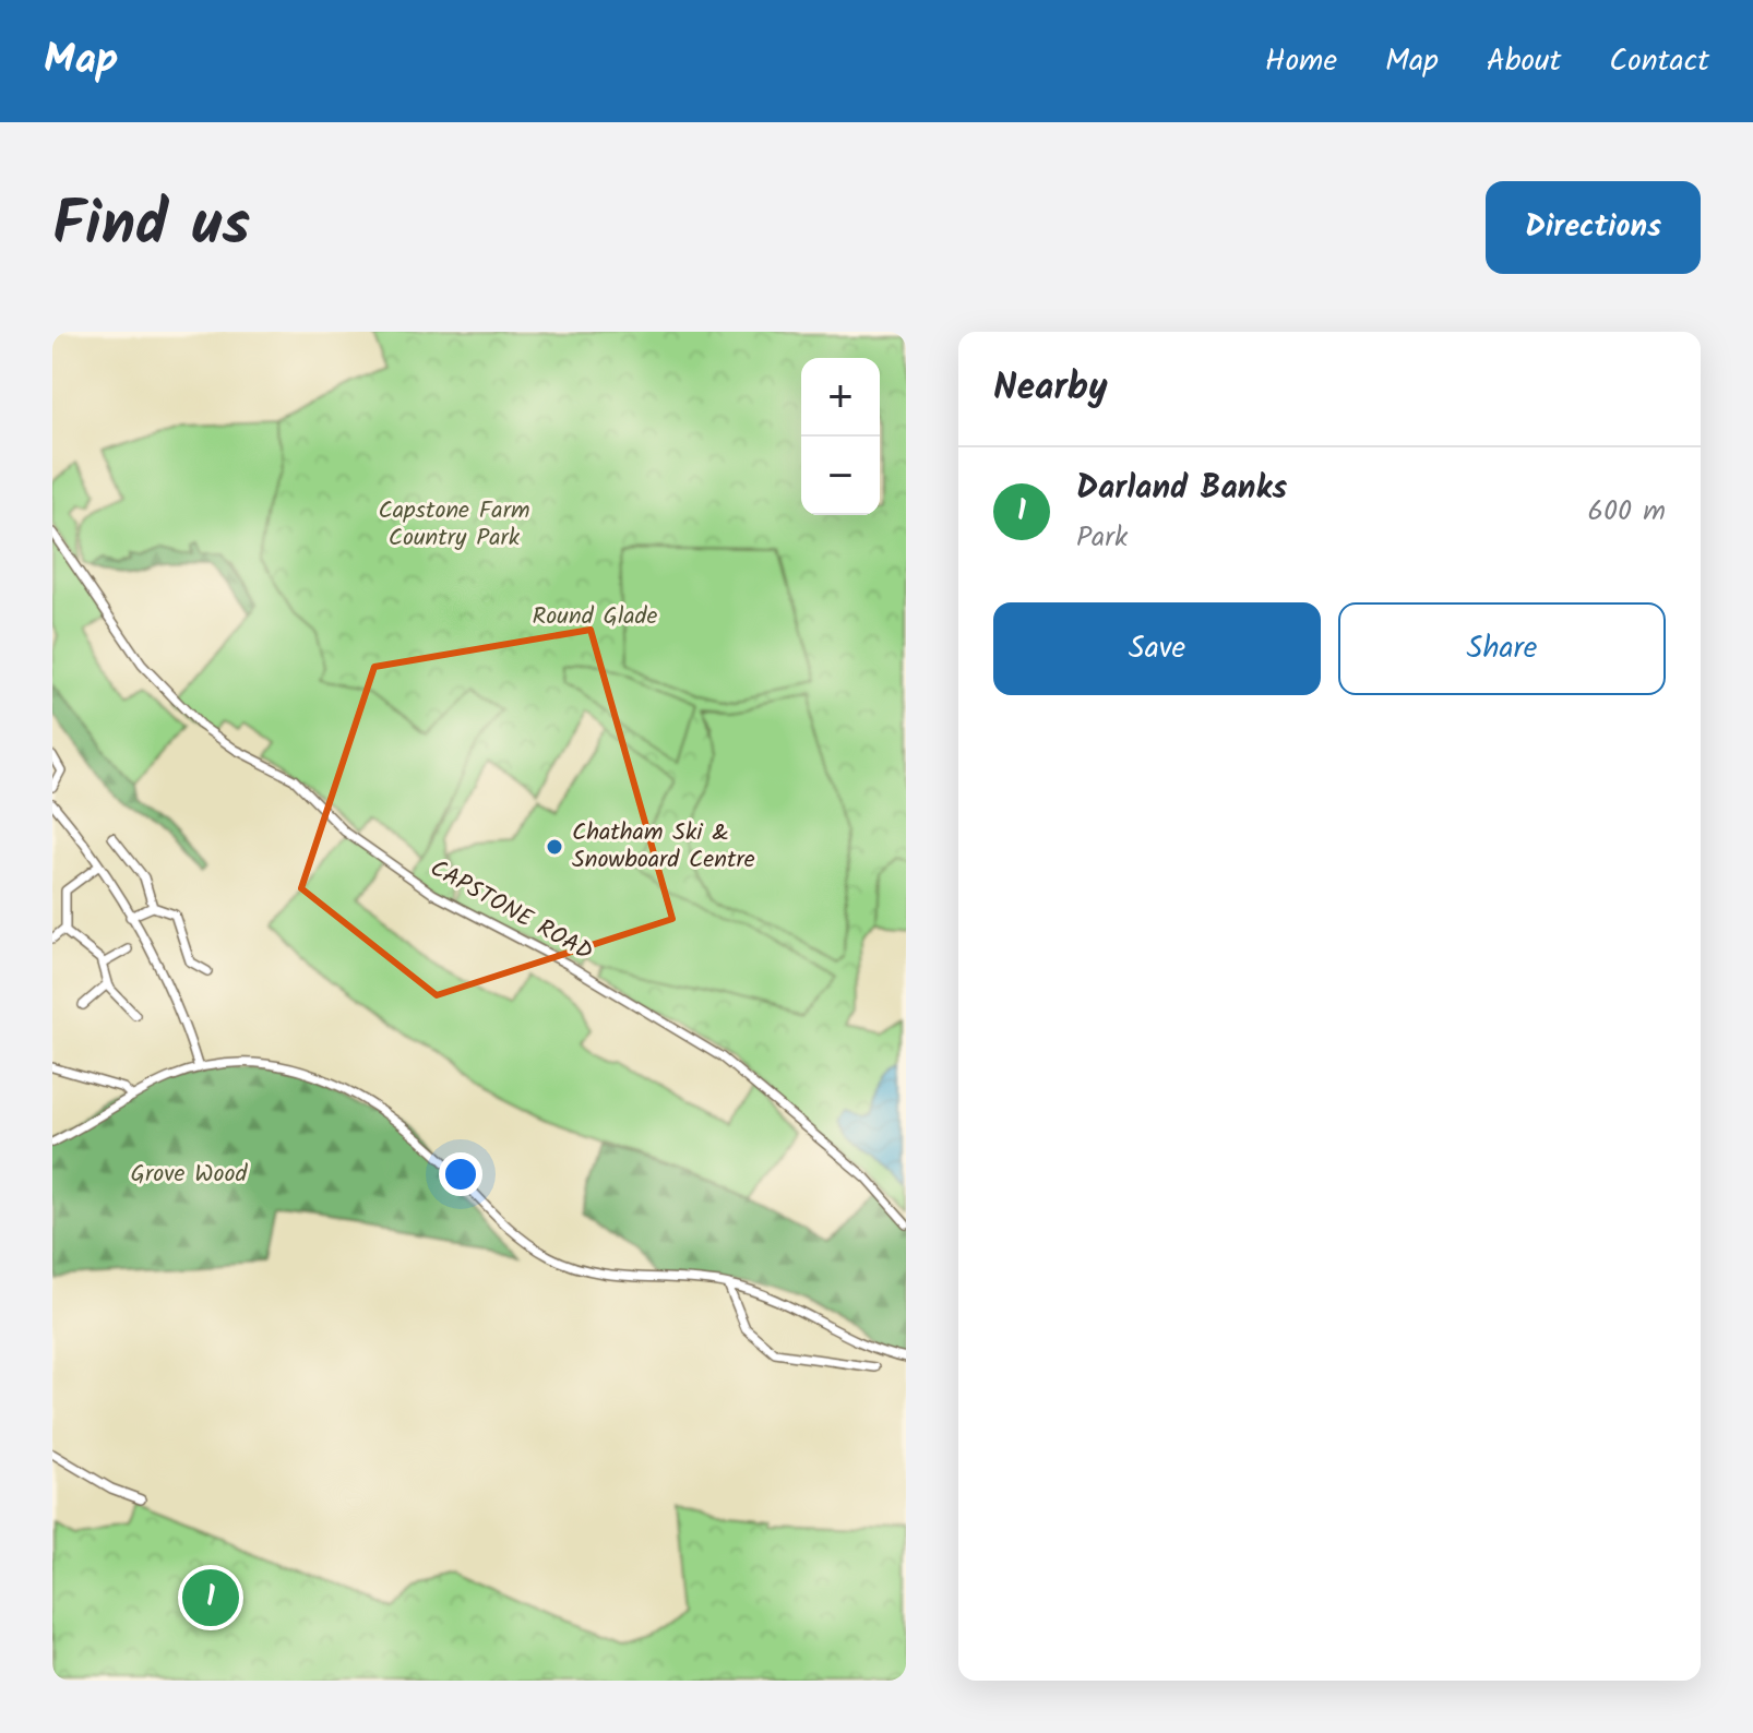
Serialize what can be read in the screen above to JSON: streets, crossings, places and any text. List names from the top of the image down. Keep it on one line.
{"streets":{"street":["CAPSTONE ROAD"]},"parks":["Capstone Farm Country Park","Round Glade","Grove Wood"],"places":["Chatham Ski & Snowboard Centre"],"page":{"header":"Map","nav":["Home","Map","About","Contact"],"title":"Find us","buttons":["Directions",["Save","Share"]],"heading":"Nearby","map_buttons":["+","−"],"list":[{"mark":"1","name":"Darland Banks","note":"Park","value":"600 m"}],"pins":"1"}}
